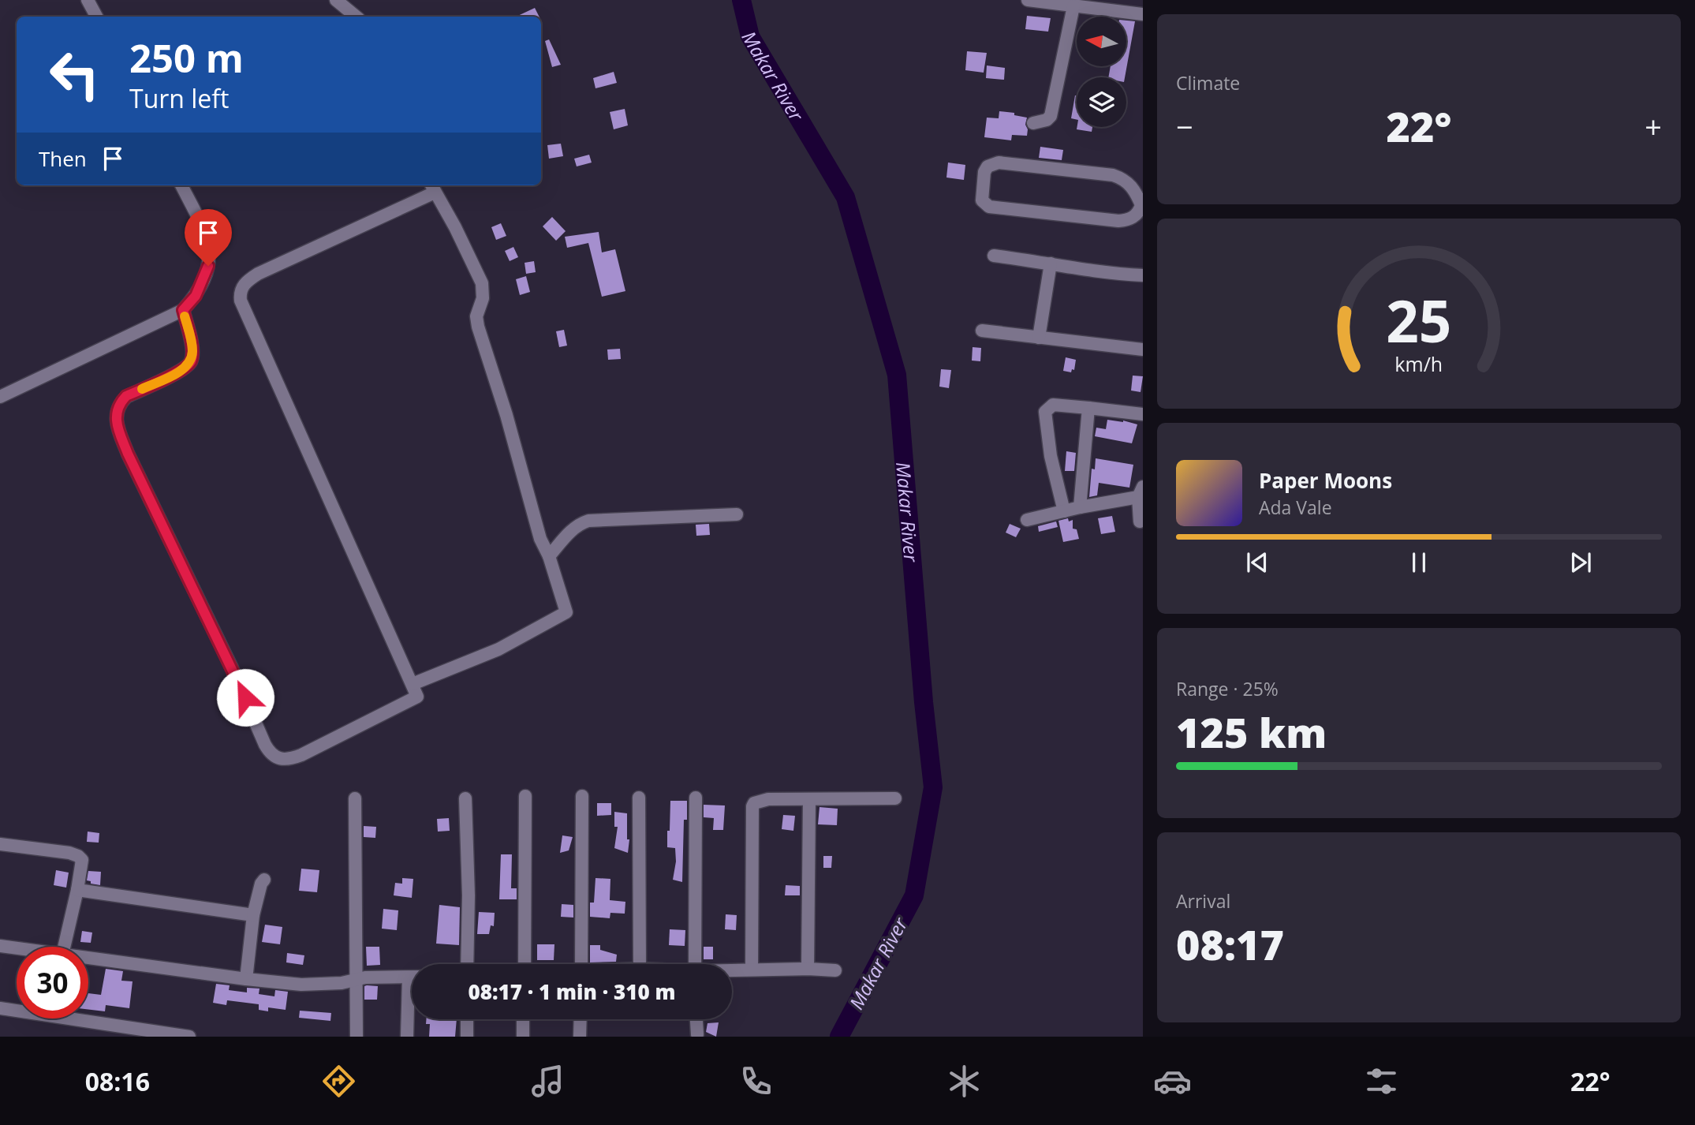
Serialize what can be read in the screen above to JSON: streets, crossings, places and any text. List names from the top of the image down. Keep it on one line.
{"water":["Makar River"],"north":"left","page":{"tile":["Climate",["Range · 25%","125 km"],["Arrival","08:17"]],"turn":["250 m","Turn left"],"heat":["−","22°","+"],"then":"Then","song":["Paper Moons","Ada Vale"],"limit":"30","trip":"08:17 · 1 min · 310 m","tabs":["08:16","22°"],"gauge":["25","km/h"]}}
